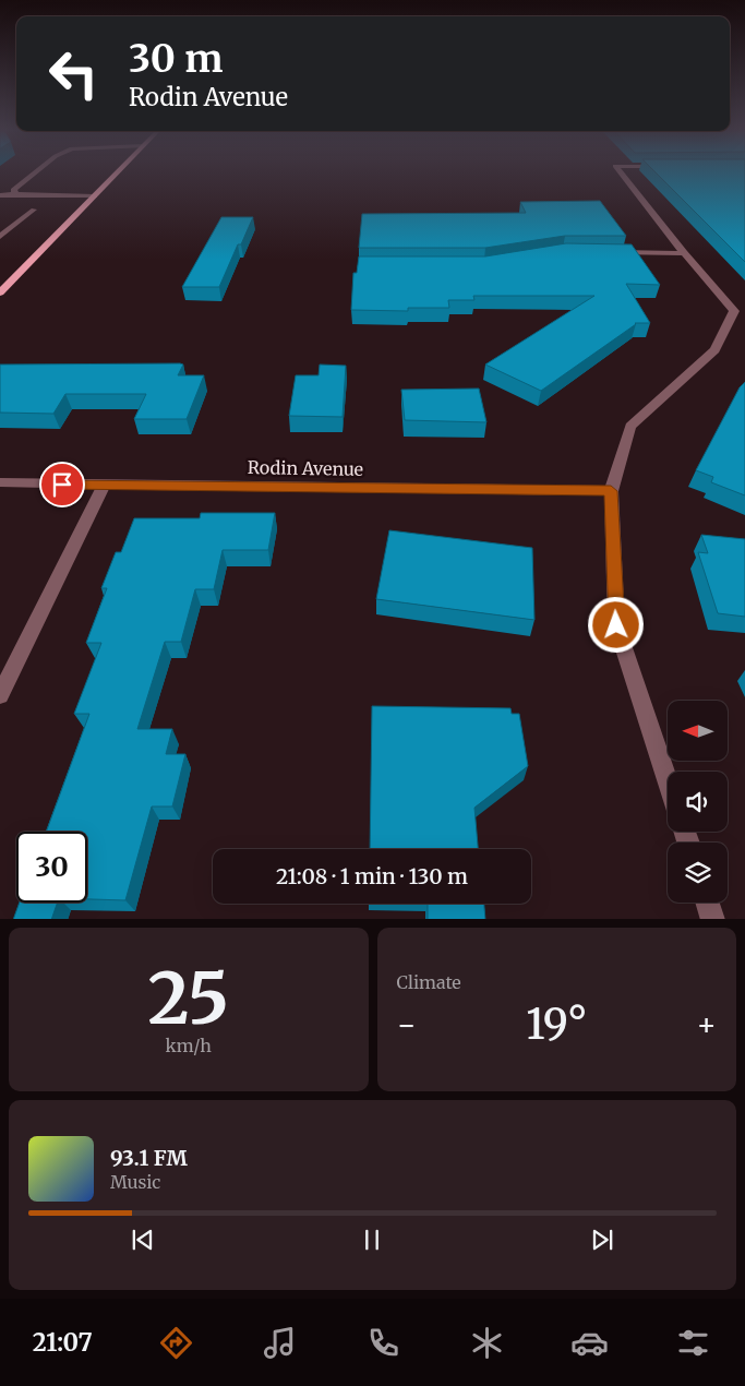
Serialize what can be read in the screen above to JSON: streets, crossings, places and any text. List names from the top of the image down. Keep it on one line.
{"streets":{"street":["Rodin Avenue"]},"north":"left","page":{"turn":["30 m","Rodin Avenue"],"limit":"30","trip":"21:08 · 1 min · 130 m","tile":[["25","km/h"],"Climate"],"heat":["−","19°","+"],"song":["93.1 FM","Music"],"tabs":"21:07"}}
